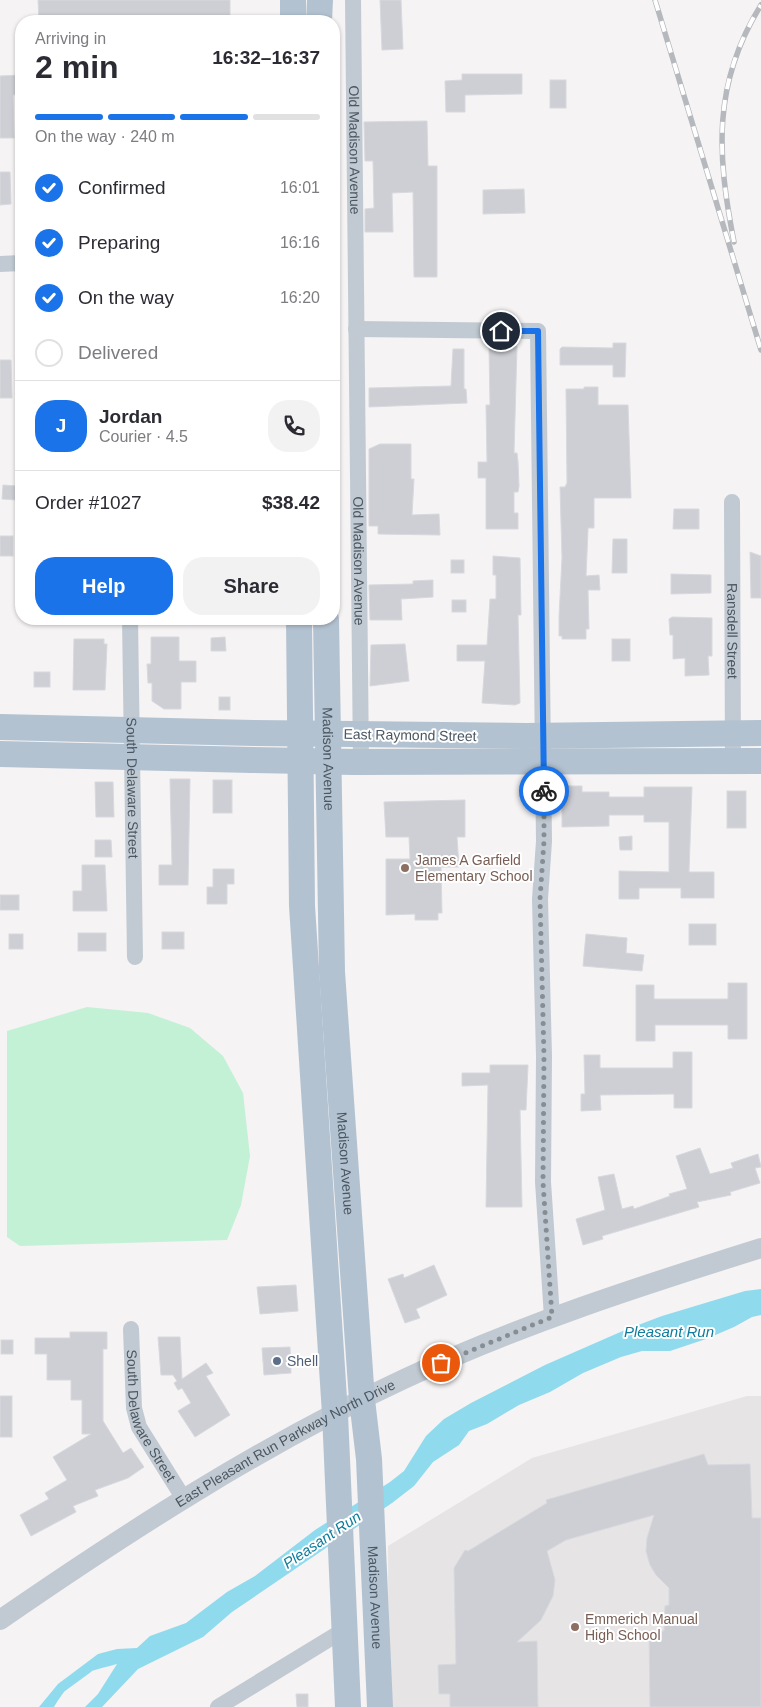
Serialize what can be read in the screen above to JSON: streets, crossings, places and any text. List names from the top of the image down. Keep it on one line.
{"streets":{"main road":["East Raymond Street","Madison Avenue"],"street":["Old Madison Avenue","Ransdell Street","South Delaware Street","East Pleasant Run Parkway North Drive"]},"crossings":[["Old Madison Avenue","East Raymond Street"],["Ransdell Street","East Raymond Street"],["East Raymond Street","South Delaware Street"],["Madison Avenue","East Pleasant Run Parkway North Drive"],["South Delaware Street","East Pleasant Run Parkway North Drive"]],"water":["Pleasant Run"],"places":["James A Garfield Elementary School","Shell","Emmerich Manual High School"],"page":{"heading":["2 min","Arriving in","16:32–16:37"],"panel":["Jordan","Courier · 4.5","Order #1027","$38.42"],"bar":"On the way · 240 m","list":[["Confirmed","16:01"],["Preparing","16:16"],["On the way","16:20"],"Delivered"],"round":"J","buttons":["Help","Share"]}}
